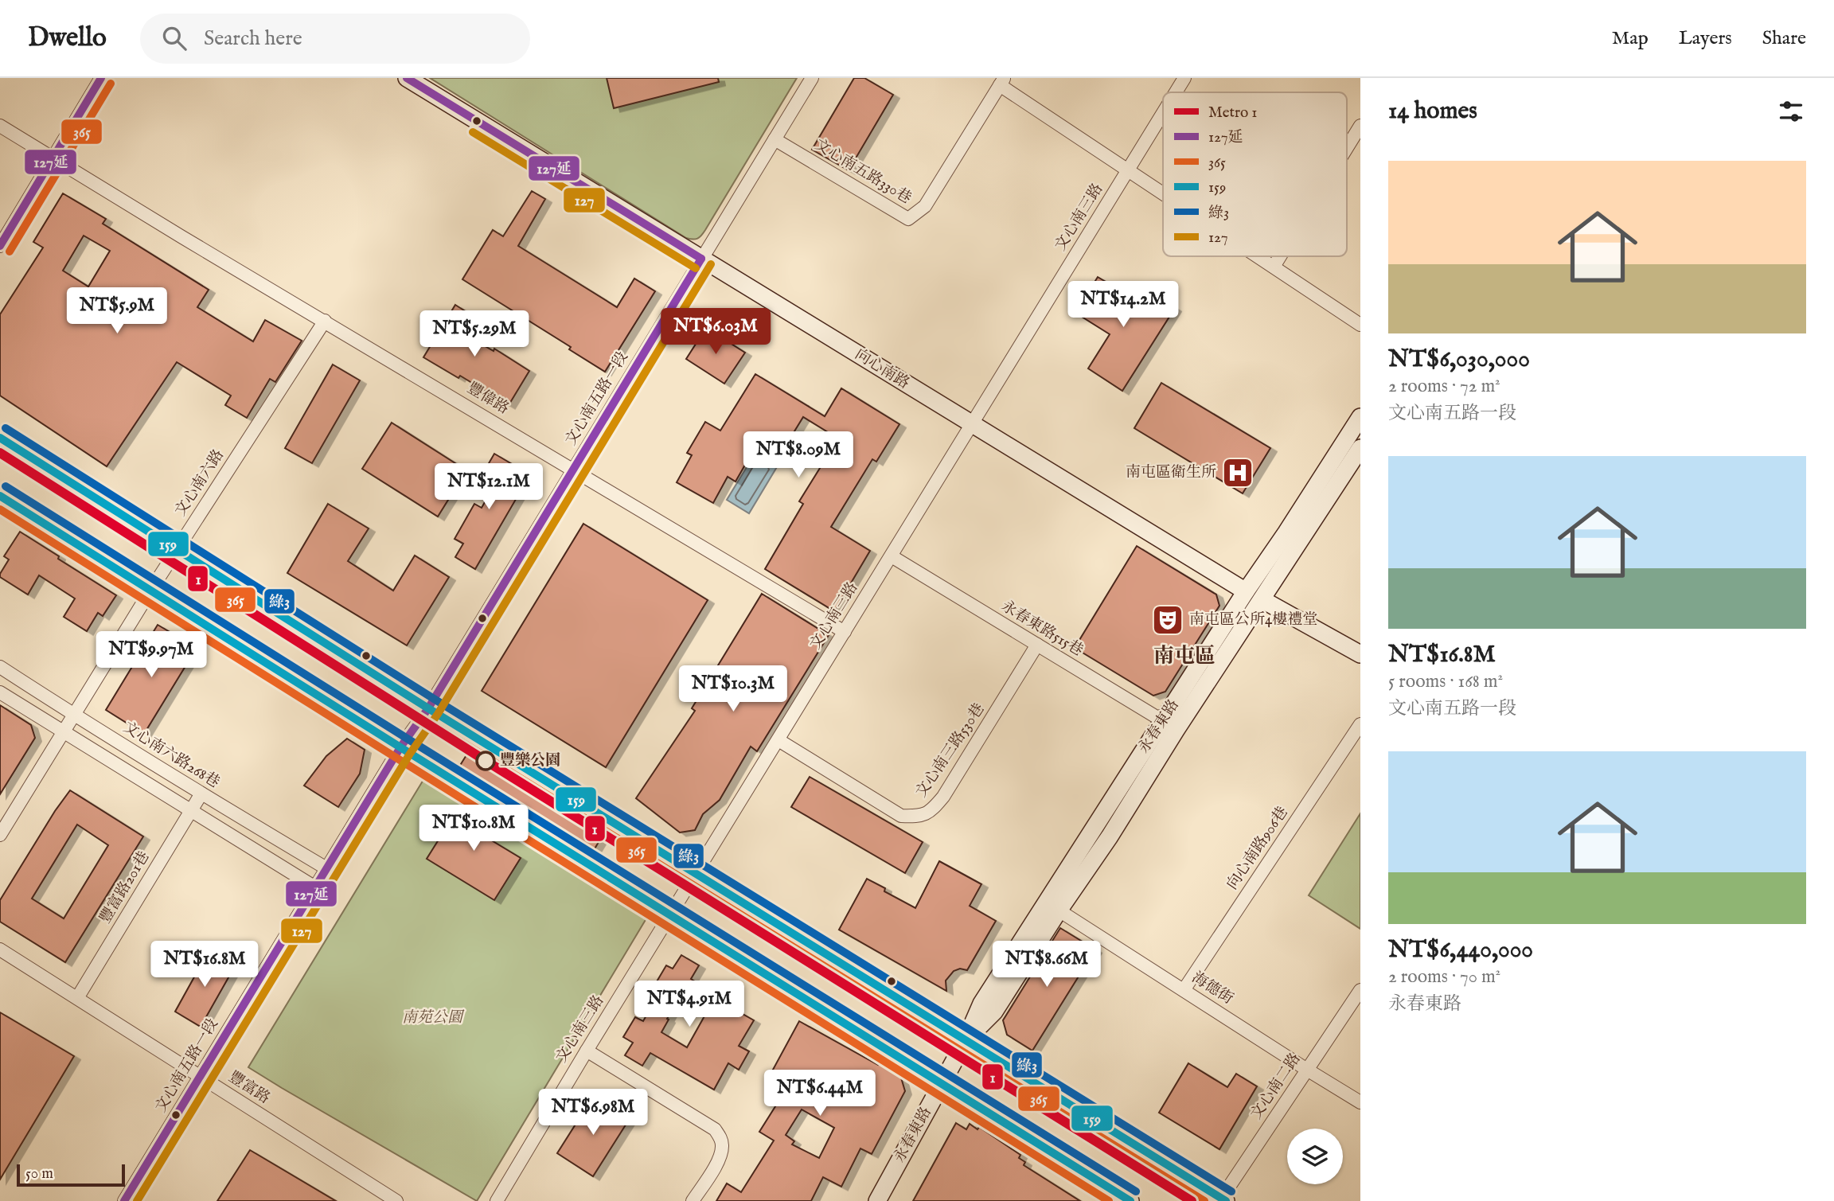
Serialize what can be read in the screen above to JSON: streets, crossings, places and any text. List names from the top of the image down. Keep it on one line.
{"streets":{"main road":["向心南路","永春東路"],"street":["文心南五路330巷","文心南三路","豐偉路","文心南五路一段","文心南六路","永春東路515巷","文心南三路530巷","文心南六路268巷","向心南路906巷","豐富路201巷","海德街","文心南二路","豐富路"]},"crossings":[["文心南五路330巷","文心南五路一段"],["文心南三路","向心南路"],["文心南三路","豐偉路"],["文心南三路","永春東路515巷"],["文心南三路","文心南三路530巷"],["向心南路","文心南五路一段"],["向心南路","永春東路"],["豐偉路","文心南五路一段"],["豐偉路","文心南六路"],["文心南五路一段","文心南六路268巷"],["文心南五路一段","豐富路"],["文心南六路","文心南六路268巷"],["永春東路515巷","永春東路"],["永春東路515巷","文心南三路530巷"],["永春東路","海德街"],["文心南六路268巷","豐富路201巷"],["向心南路906巷","海德街"],["豐富路201巷","豐富路"],["海德街","文心南二路"]],"districts":["南屯區"],"parks":["南苑公園"],"places":{"hospital":["南屯區衛生所"],"theatre":["南屯區公所4樓禮堂"],"other":["豐樂公園"]},"lines":["transit line 127延","transit line 365","transit line 127","transit line 綠3","transit line 159","metro line 1"],"legend":["Metro 1","127延","365","159","綠3","127"],"scale_bar":"50 m","page":{"header":"Dwello","search":"Search here","nav":["Map","Layers","Share"],"heading":"14 homes","list":[{"name":"NT$6,030,000","note":"2 rooms · 72 m² · 文心南五路一段"},{"name":"NT$16.8M","note":"5 rooms · 168 m² · 文心南五路一段"},{"name":"NT$6,440,000","note":"2 rooms · 70 m² · 永春東路"}],"price":["NT$14.2M","NT$5.9M","NT$6.03M","NT$5.29M","NT$8.09M","NT$12.1M","NT$9.97M","NT$10.3M","NT$10.8M","NT$16.8M","NT$8.66M","NT$4.91M","NT$6.44M","NT$6.98M"],"scale":"50 m"}}
